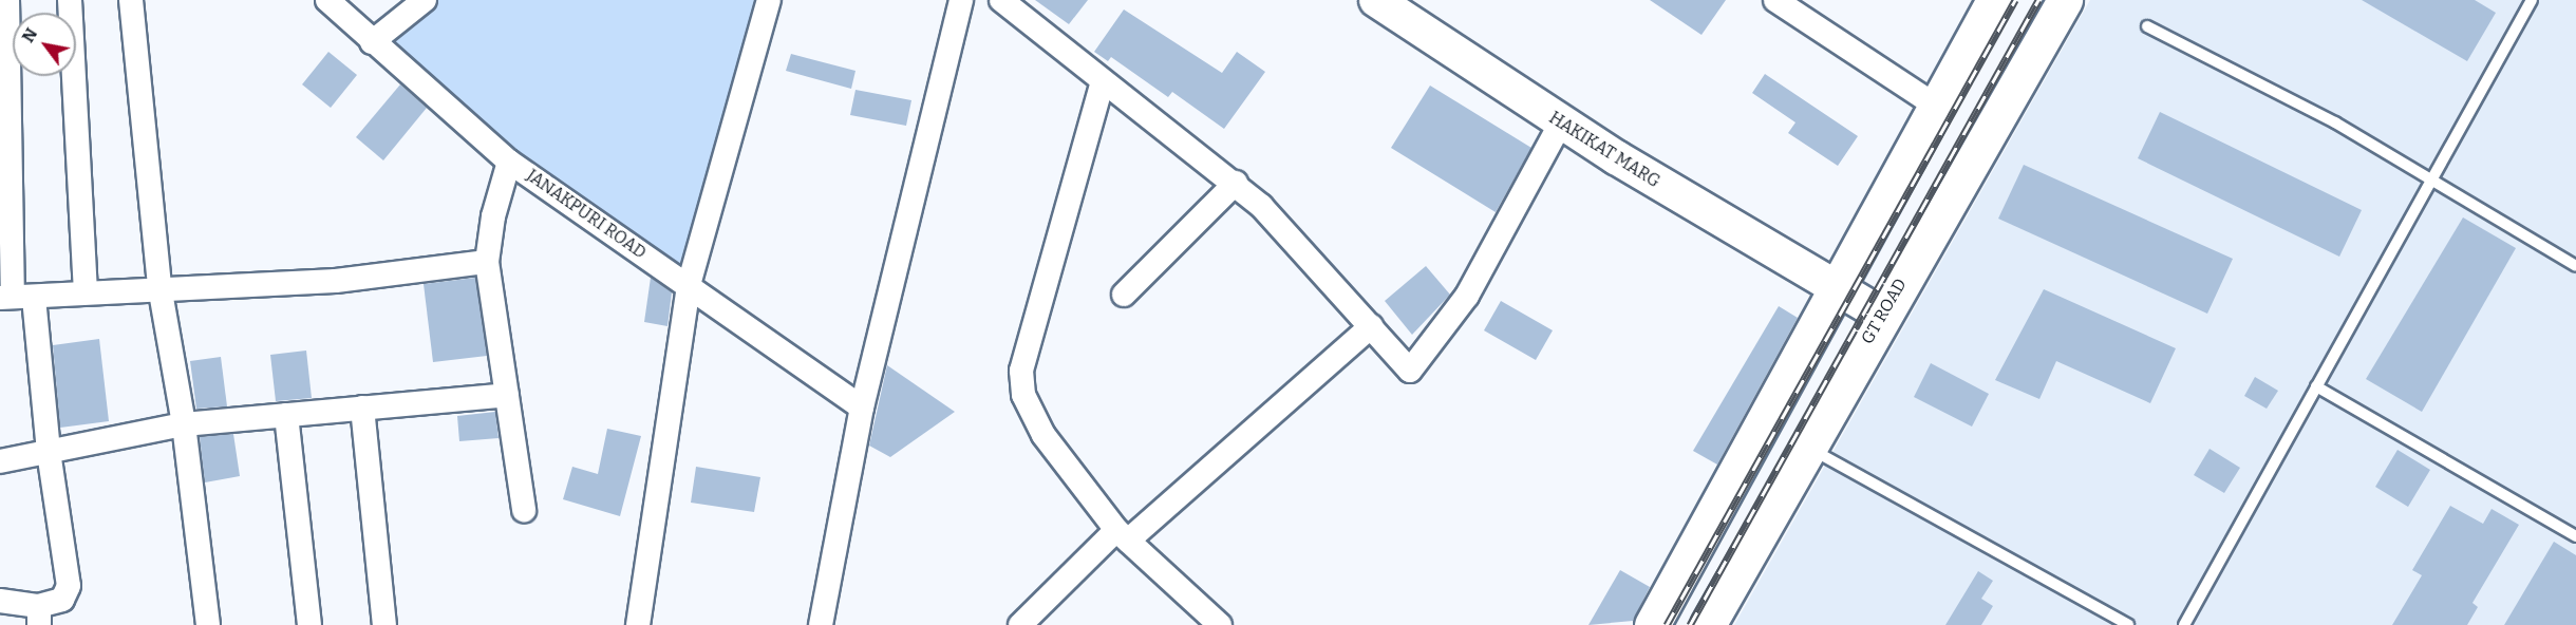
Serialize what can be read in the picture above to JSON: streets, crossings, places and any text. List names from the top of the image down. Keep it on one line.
{"streets":{"highway":["GT ROAD"],"street":["HAKIKAT MARG","JANAKPURI ROAD"]},"crossings":[["HAKIKAT MARG","GT ROAD"]],"north":"top left"}
